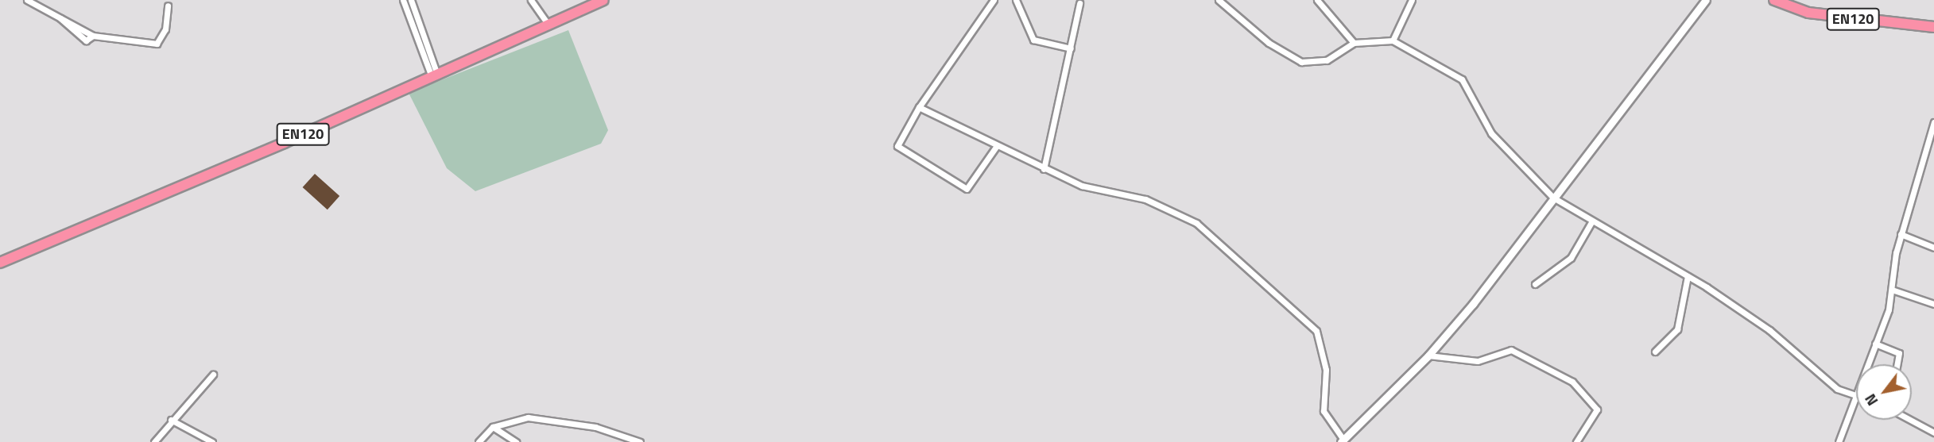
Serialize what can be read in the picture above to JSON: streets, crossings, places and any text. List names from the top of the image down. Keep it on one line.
{"streets":{"highway":["EN120"]},"north":"bottom left"}
